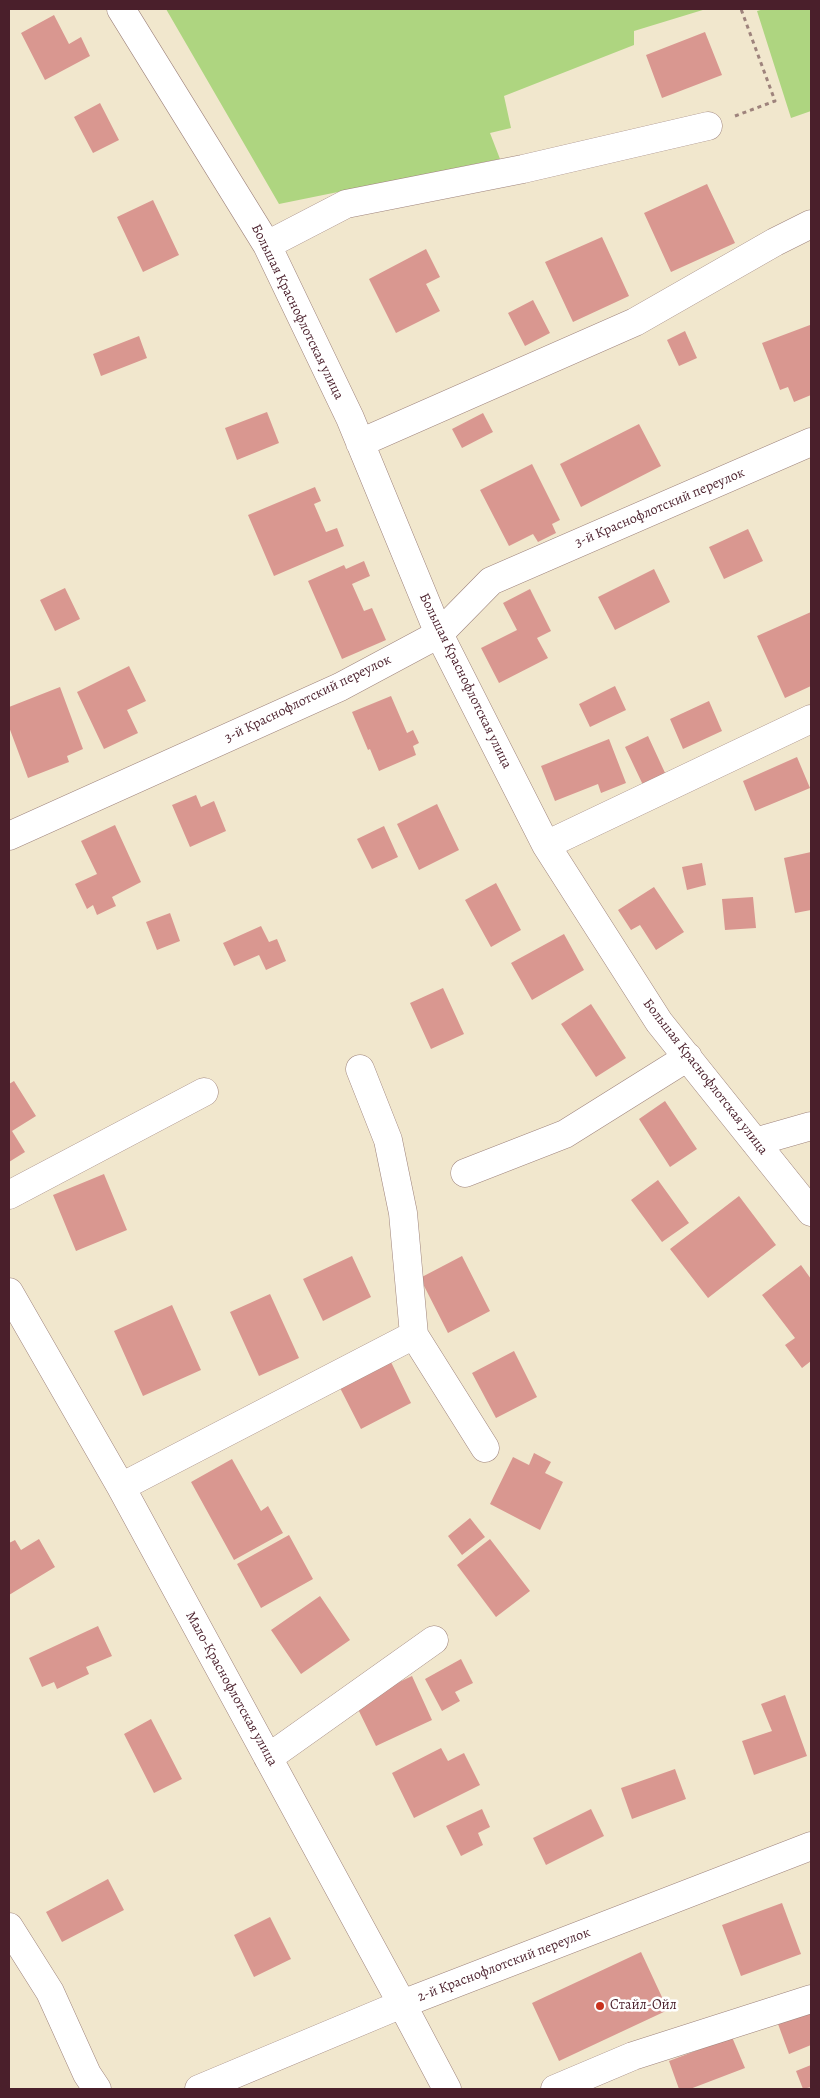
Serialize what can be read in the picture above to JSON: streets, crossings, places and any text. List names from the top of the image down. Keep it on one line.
{"streets":{"street":["Большая Краснофлотская улица","3-й Краснофлотский переулок","Мало-Краснофлотская улица","2-й Краснофлотский переулок"]},"crossings":[["Большая Краснофлотская улица","3-й Краснофлотский переулок"],["Мало-Краснофлотская улица","2-й Краснофлотский переулок"]],"places":["Стайл-Ойл"]}
